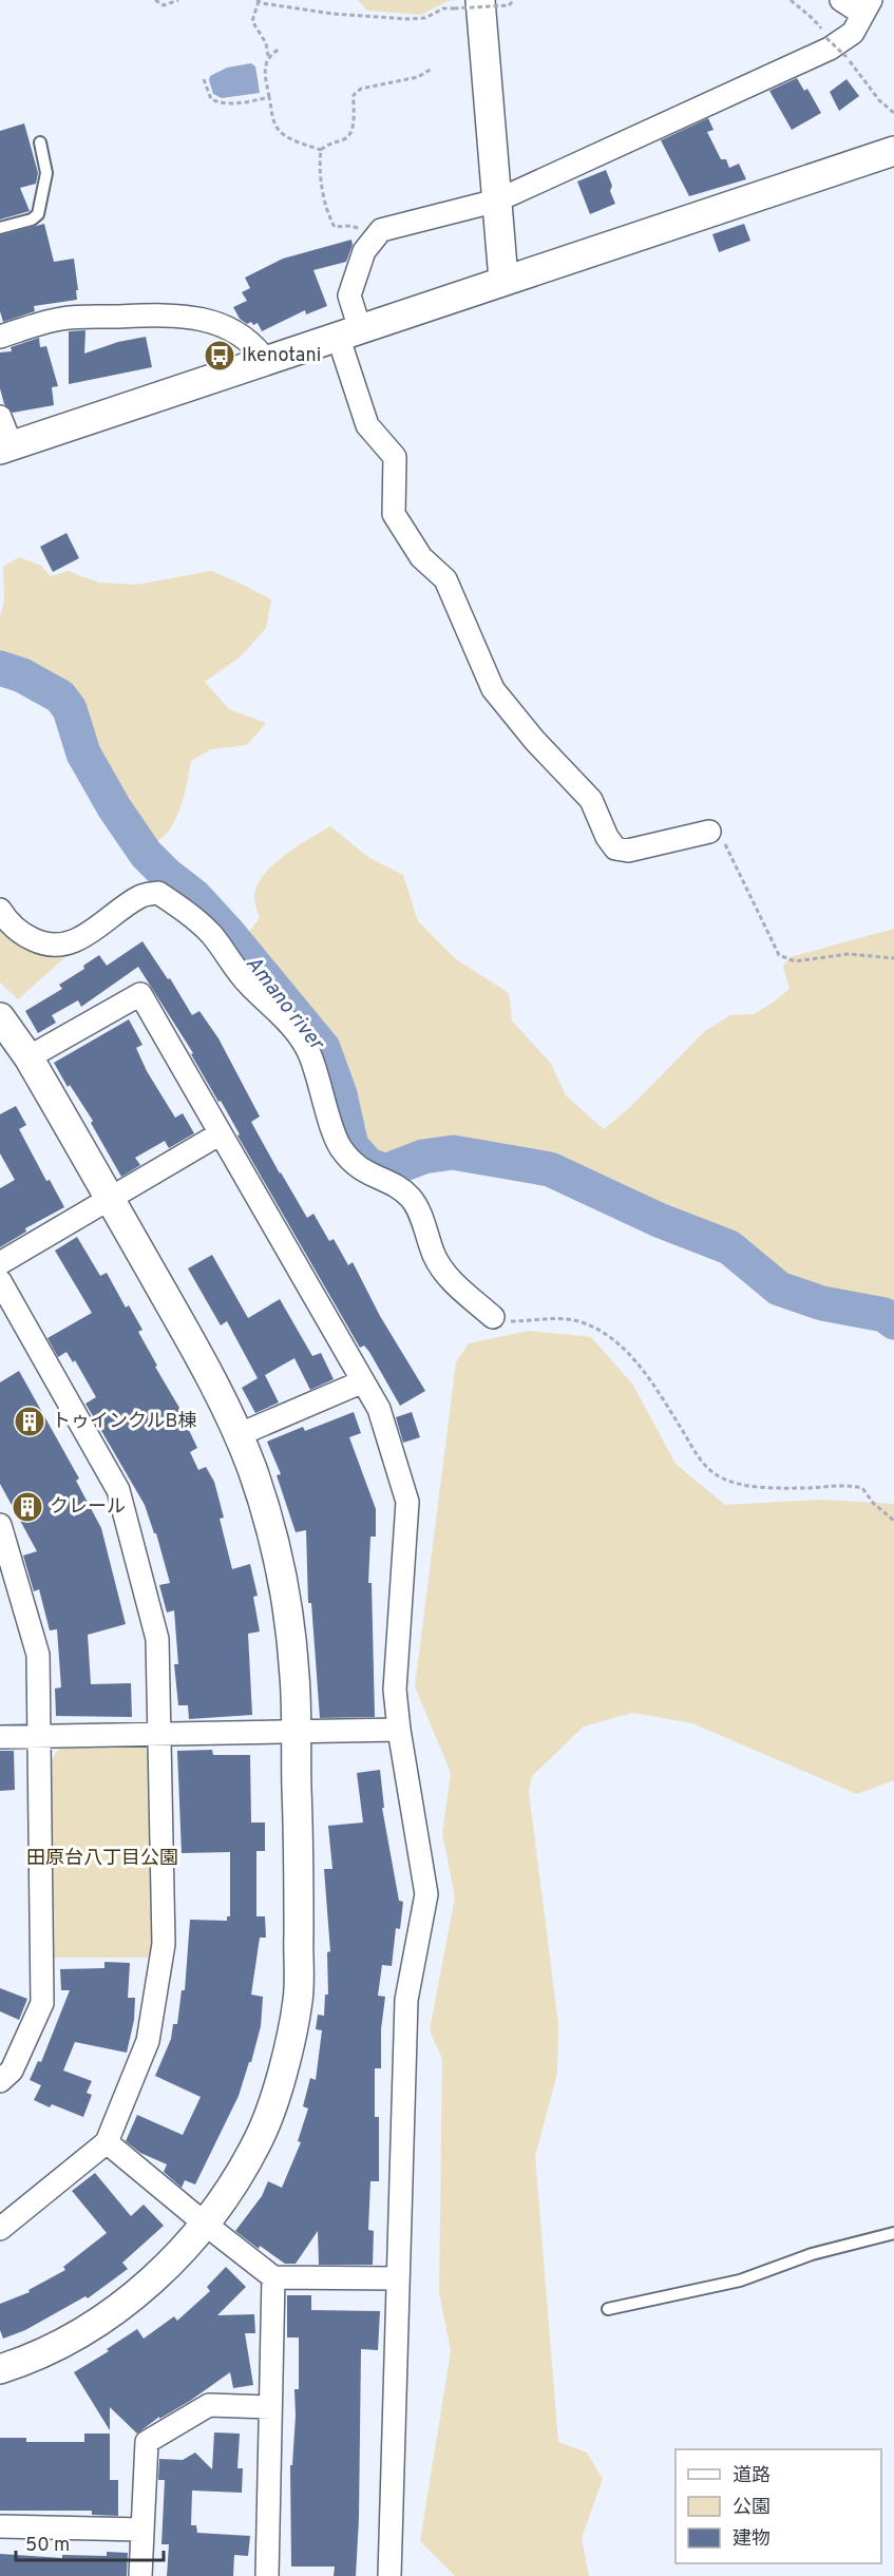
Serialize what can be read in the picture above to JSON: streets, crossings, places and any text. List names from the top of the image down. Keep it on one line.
{"water":["Amano river"],"parks":["田原台八丁目公園"],"places":{"bus stop":["Ikenotani"],"building":["トゥインクルB棟","クレール"]},"legend":["道路","公園","建物"],"scale_bar":"50 m"}
